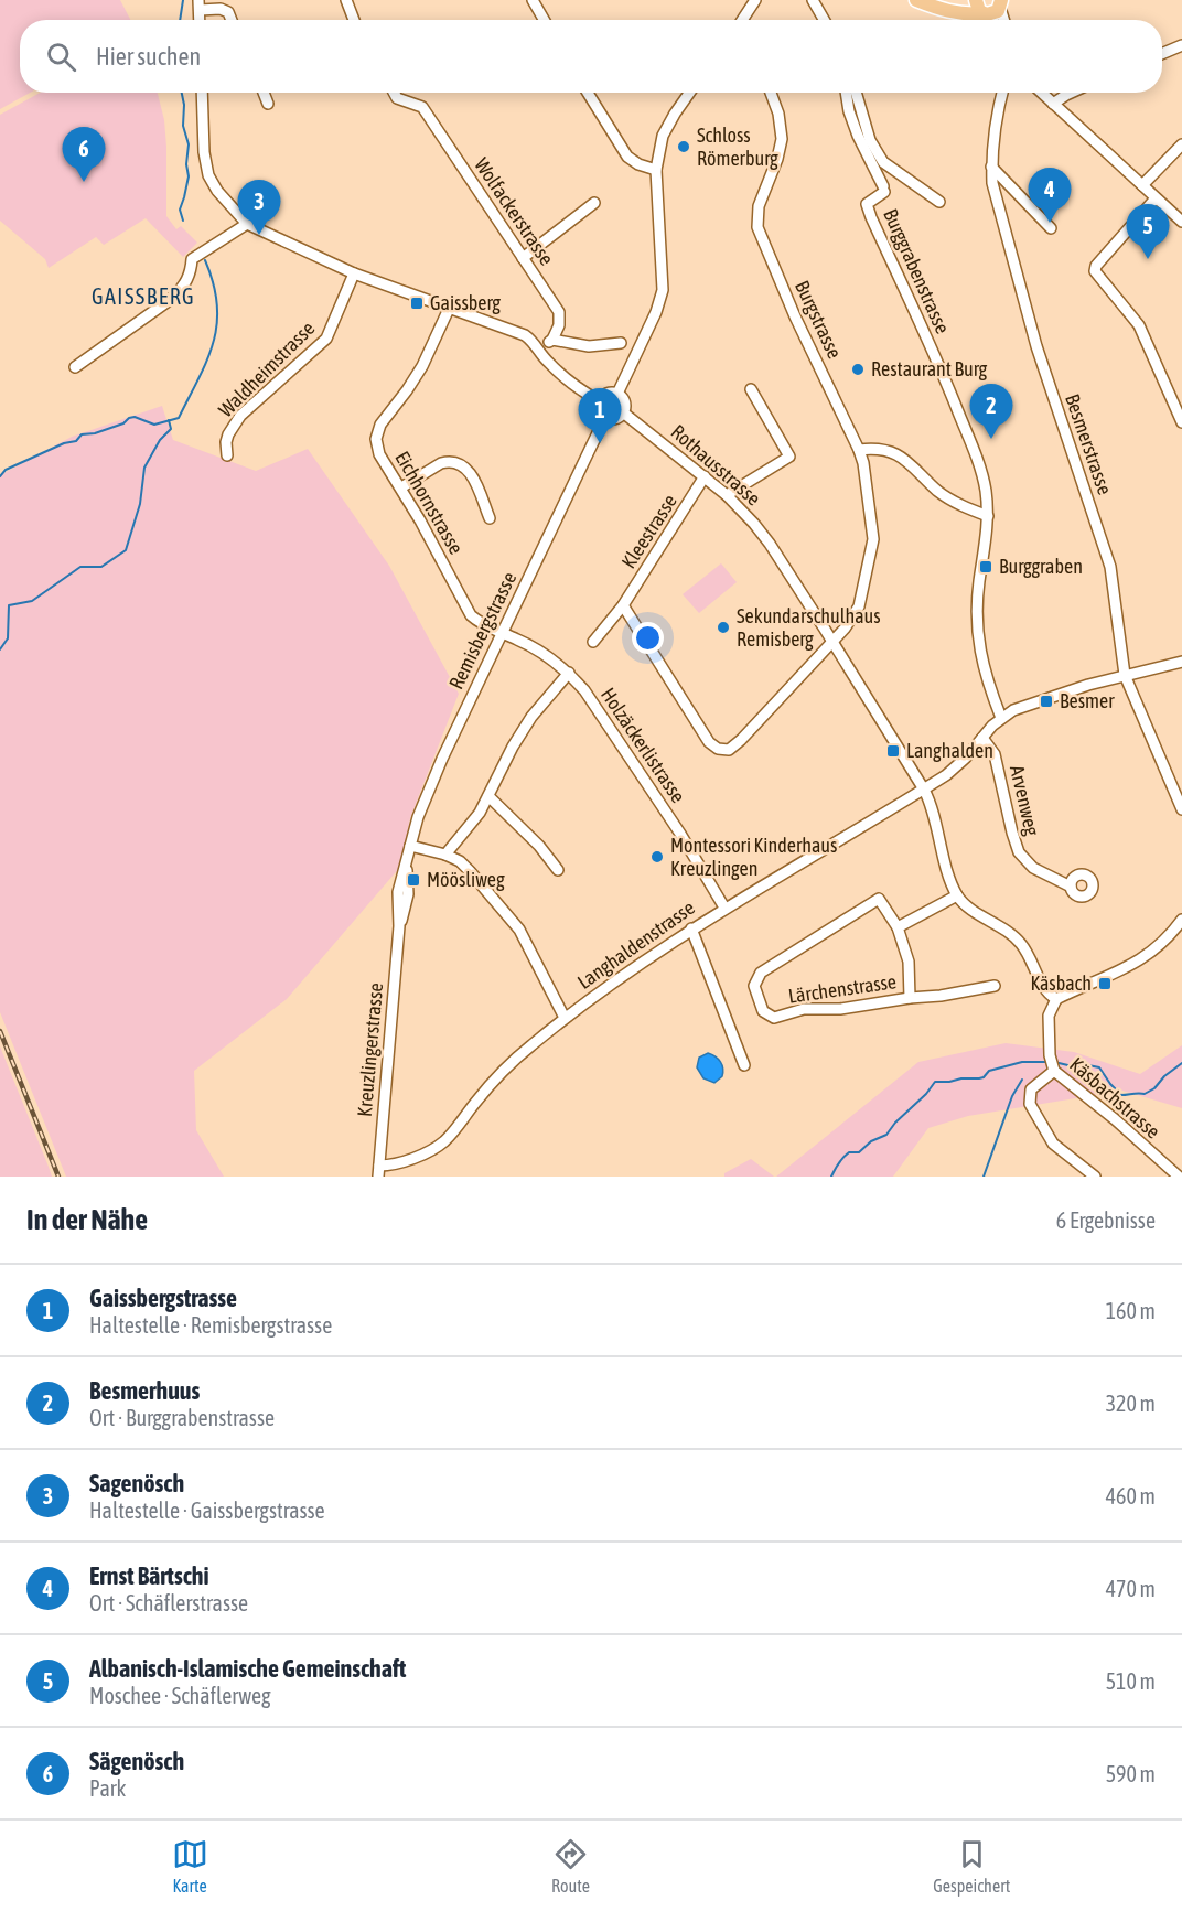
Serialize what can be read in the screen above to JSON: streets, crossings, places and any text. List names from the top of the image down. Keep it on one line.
{"streets":{"street":["Wolfackerstrasse","Burggrabenstrasse","Burgstrasse","Waldheimstrasse","Besmerstrasse","Rothausstrasse","Eichhornstrasse","Kleestrasse","Remisbergstrasse","Holzäckerlistrasse","Arvenweg","Langhaldenstrasse","Lärchenstrasse","Kreuzlingerstrasse","Käsbachstrasse"]},"crossings":[["Burggrabenstrasse","Langhaldenstrasse"],["Burgstrasse","Rothausstrasse"],["Besmerstrasse","Langhaldenstrasse"],["Rothausstrasse","Kleestrasse"],["Rothausstrasse","Remisbergstrasse"],["Rothausstrasse","Langhaldenstrasse"],["Eichhornstrasse","Remisbergstrasse"],["Eichhornstrasse","Holzäckerlistrasse"],["Remisbergstrasse","Holzäckerlistrasse"],["Remisbergstrasse","Kreuzlingerstrasse"],["Holzäckerlistrasse","Langhaldenstrasse"],["Arvenweg","Langhaldenstrasse"],["Langhaldenstrasse","Kreuzlingerstrasse"]],"districts":["GAISSBERG"],"places":{"other":["Schloss Römerburg","Restaurant Burg","Sekundarschulhaus Remisberg","Montessori Kinderhaus Kreuzlingen"],"transit":["Gaissberg","Burggraben","Besmer","Langhalden","Möösliweg","Käsbach"]},"page":{"search":"Hier suchen","pins":["6","4","3","5","2","1"],"heading":["In der Nähe","6 Ergebnisse"],"list":[{"mark":"1","name":"Gaissbergstrasse","note":"Haltestelle · Remisbergstrasse","value":"160 m"},{"mark":"2","name":"Besmerhuus","note":"Ort · Burggrabenstrasse","value":"320 m"},{"mark":"3","name":"Sagenösch","note":"Haltestelle · Gaissbergstrasse","value":"460 m"},{"mark":"4","name":"Ernst Bärtschi","note":"Ort · Schäflerstrasse","value":"470 m"},{"mark":"5","name":"Albanisch-Islamische Gemeinschaft","note":"Moschee · Schäflerweg","value":"510 m"},{"mark":"6","name":"Sägenösch","note":"Park","value":"590 m"}],"nav":["Karte","Route","Gespeichert"]}}
